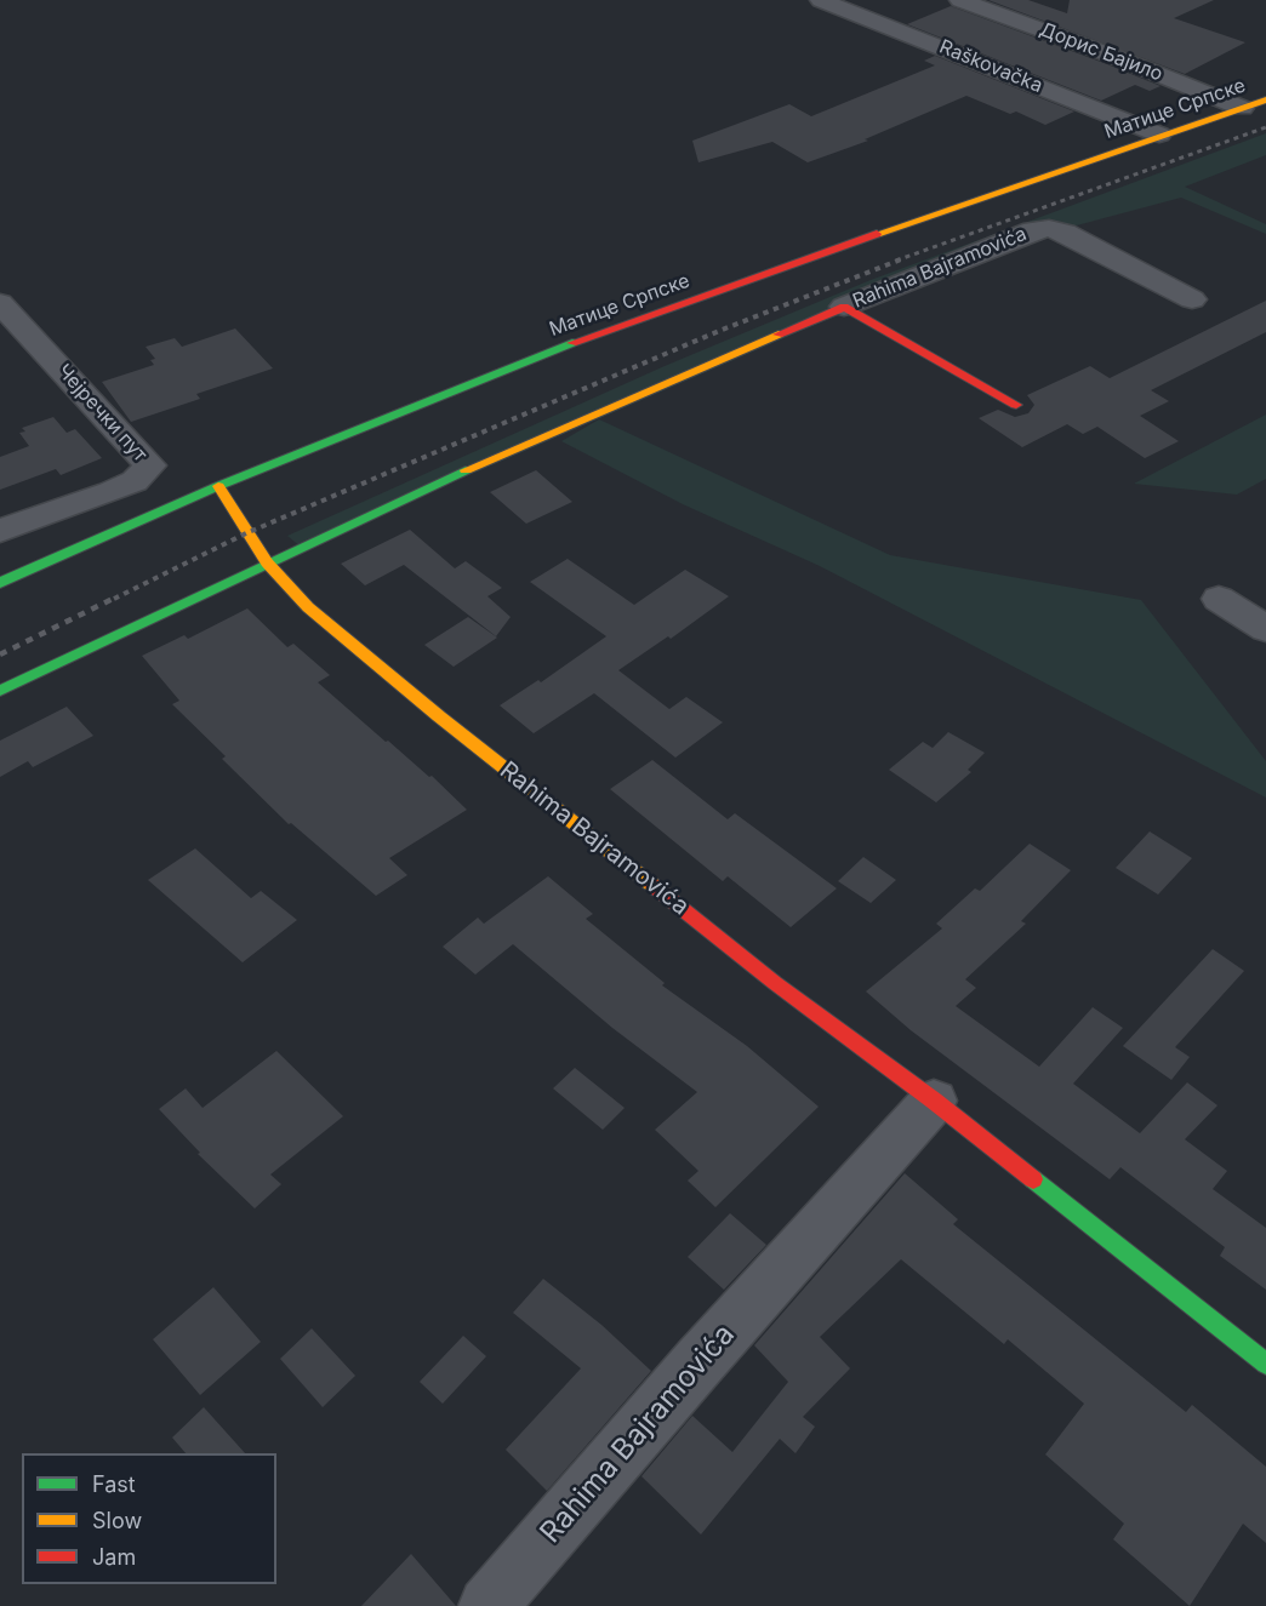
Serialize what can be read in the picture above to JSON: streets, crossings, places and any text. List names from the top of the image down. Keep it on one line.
{"streets":{"street":["Дорис Бајило","Raškovačka","Матице Српске","Rahima Bajramovića","Чејречки пут"]},"crossings":[["Дорис Бајило","Матице Српске"],["Raškovačka","Матице Српске"],["Матице Српске","Rahima Bajramovića"]],"legend":["Fast","Slow","Jam"]}
